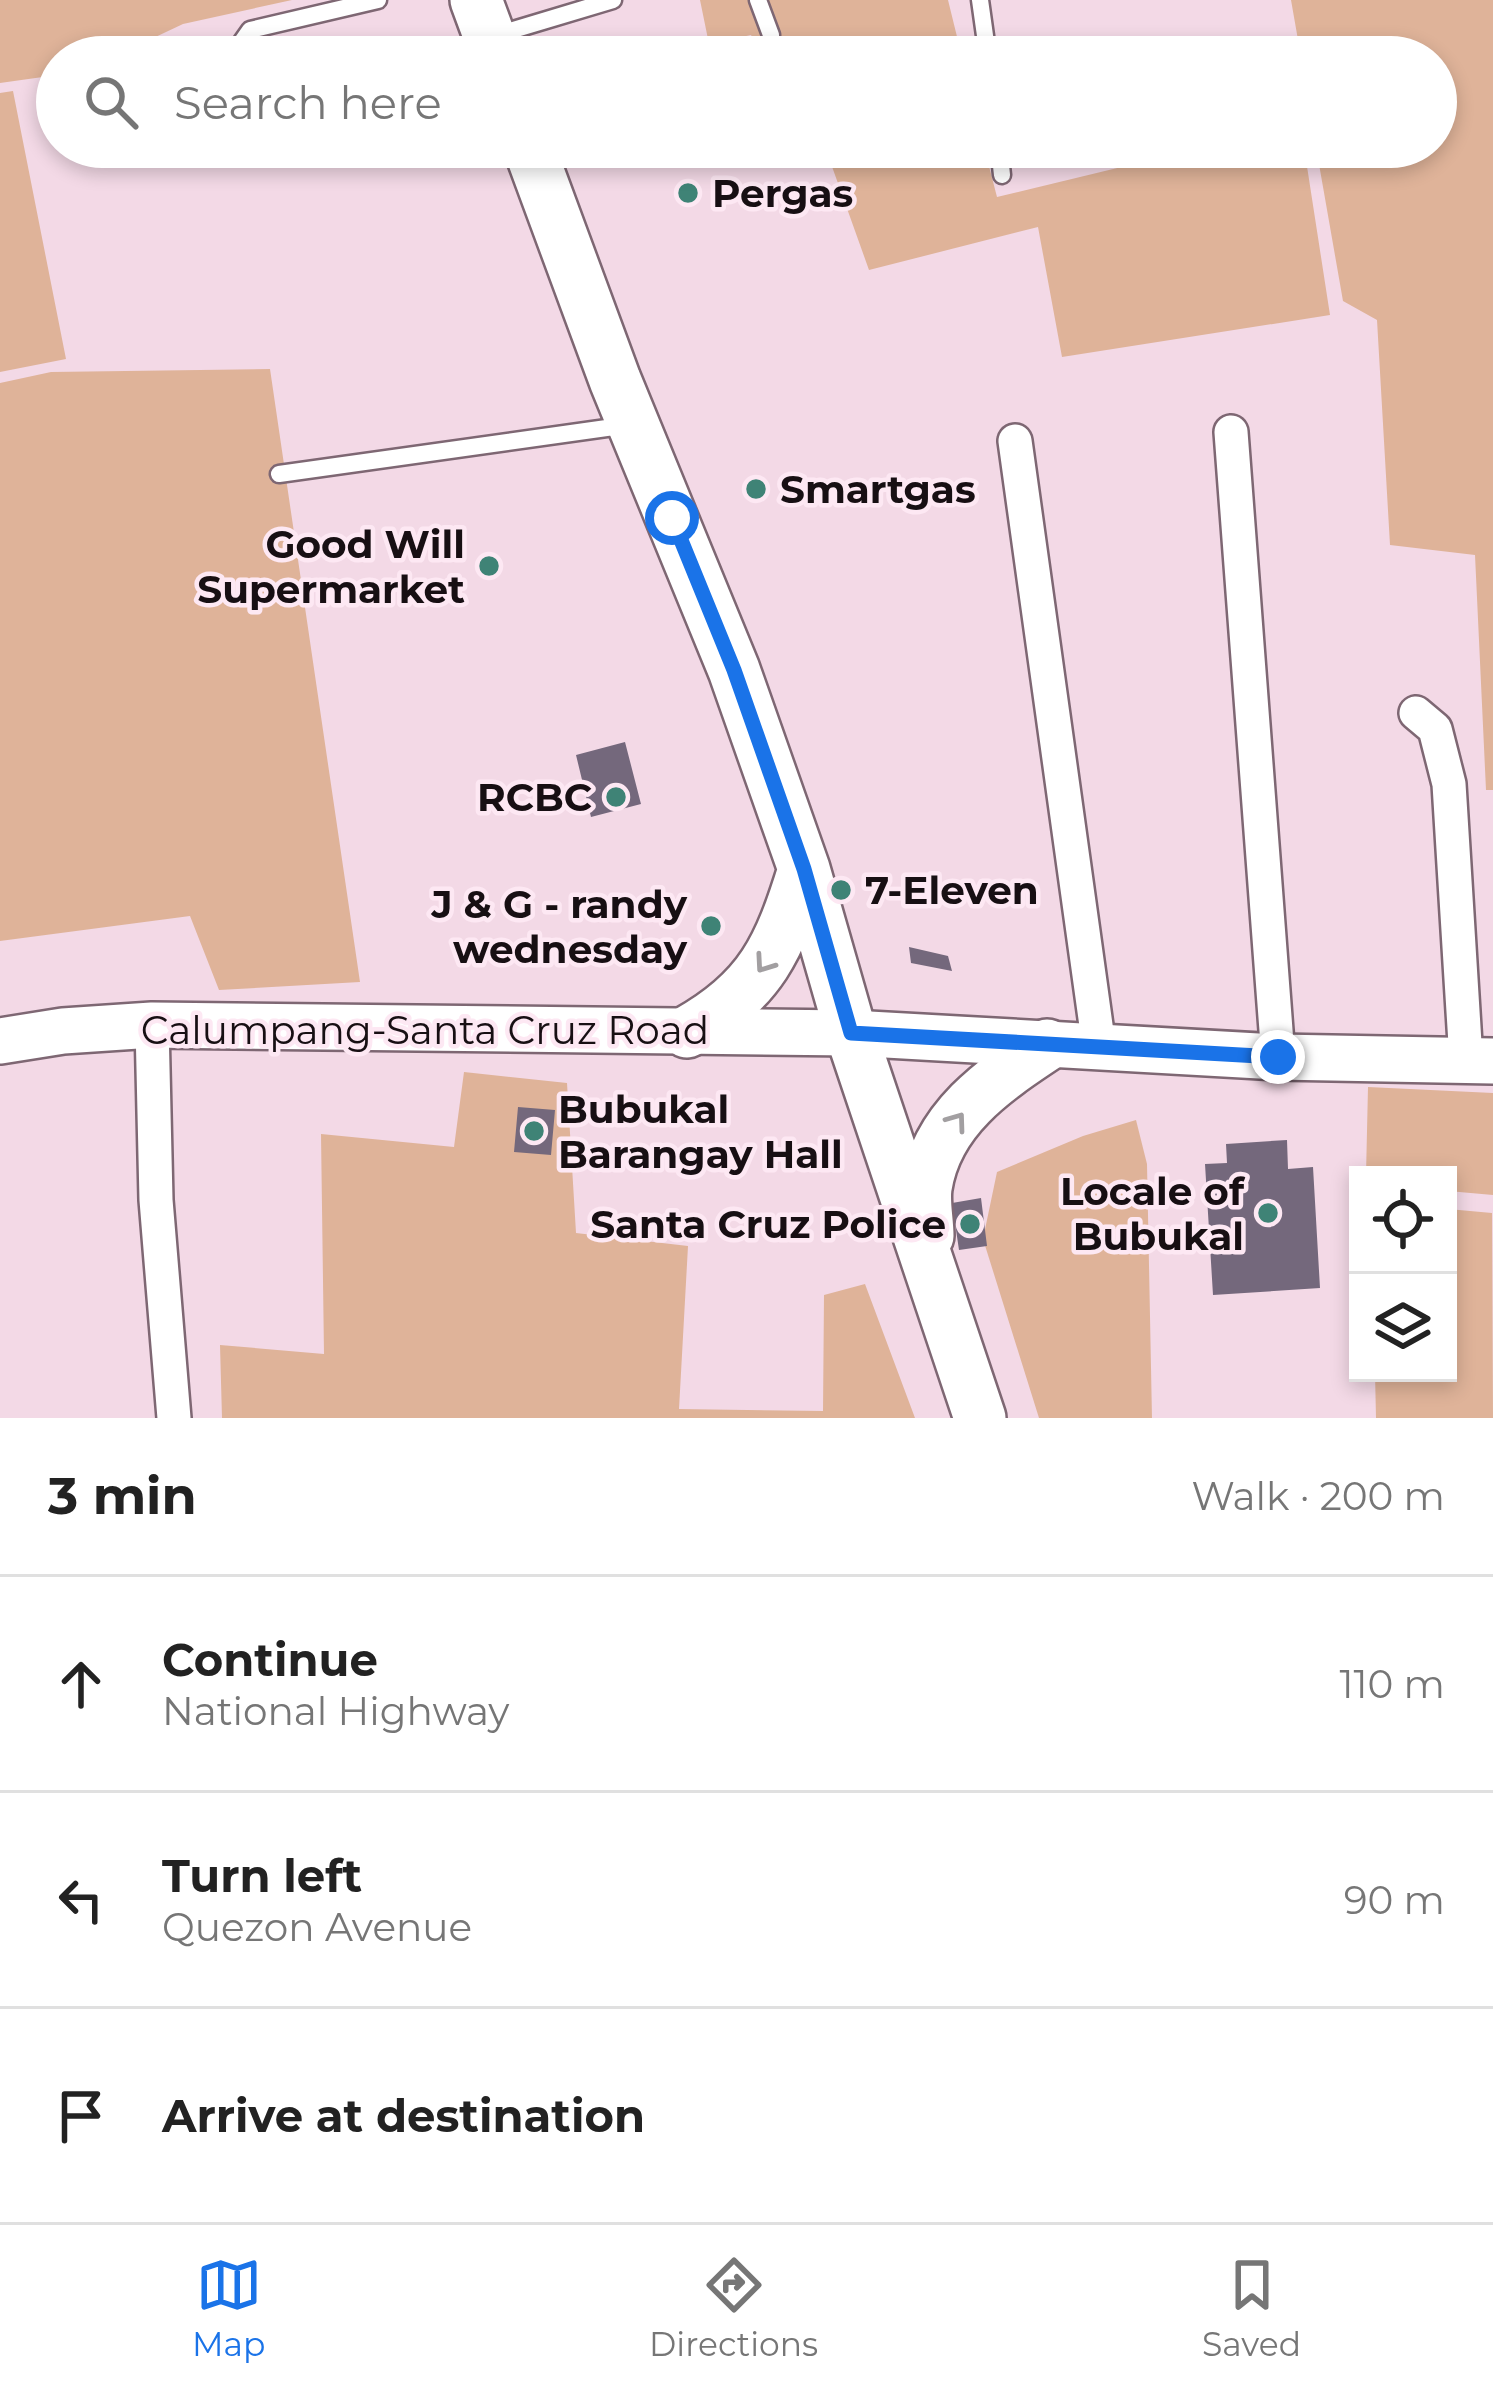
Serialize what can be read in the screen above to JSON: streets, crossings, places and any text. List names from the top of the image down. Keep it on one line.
{"streets":{"main road":["Calumpang-Santa Cruz Road"]},"places":["Pergas","Smartgas","Good Will Supermarket","RCBC","7-Eleven","J & G - randy wednesday","Bubukal Barangay Hall","Locale of Bubukal","Santa Cruz Police"],"page":{"search":"Search here","heading":["3 min","Walk · 200 m"],"list":[["Continue","National Highway","110 m"],["Turn left","Quezon Avenue","90 m"],"Arrive at destination"],"nav":["Map","Directions","Saved"]}}
